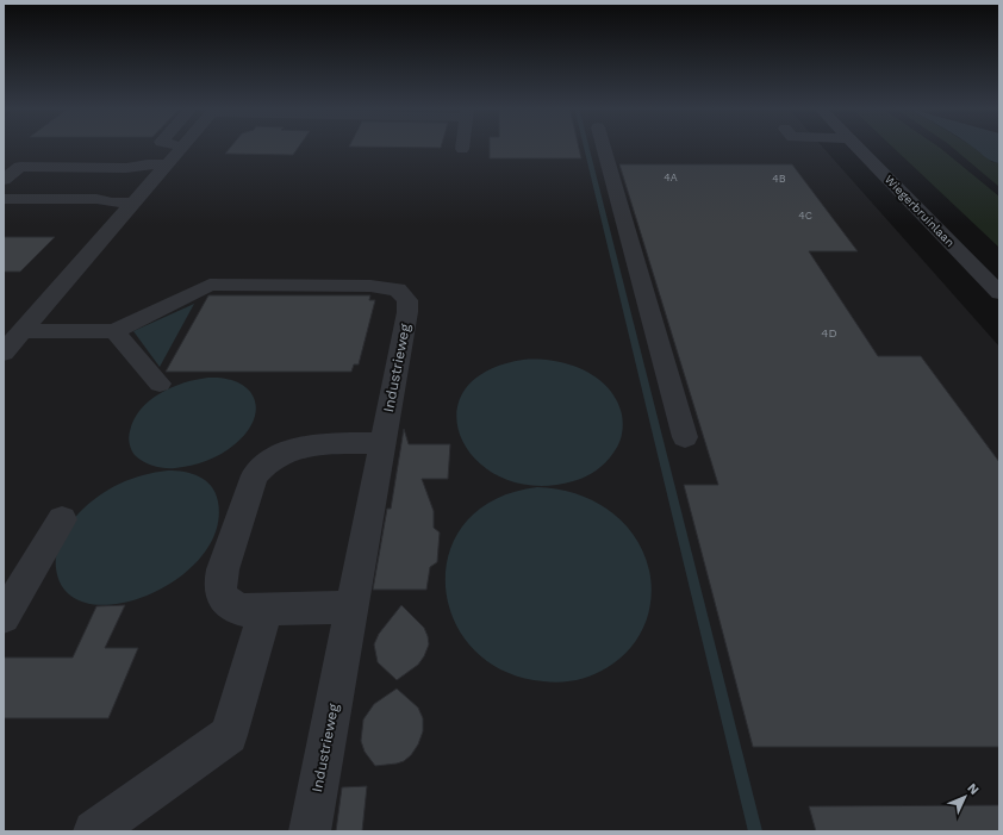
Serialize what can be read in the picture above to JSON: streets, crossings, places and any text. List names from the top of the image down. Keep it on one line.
{"streets":{"street":["Wiegerbruinlaan","Industrieweg"]},"house_numbers":["4A","4B","4C","4D"],"north":"top right"}
